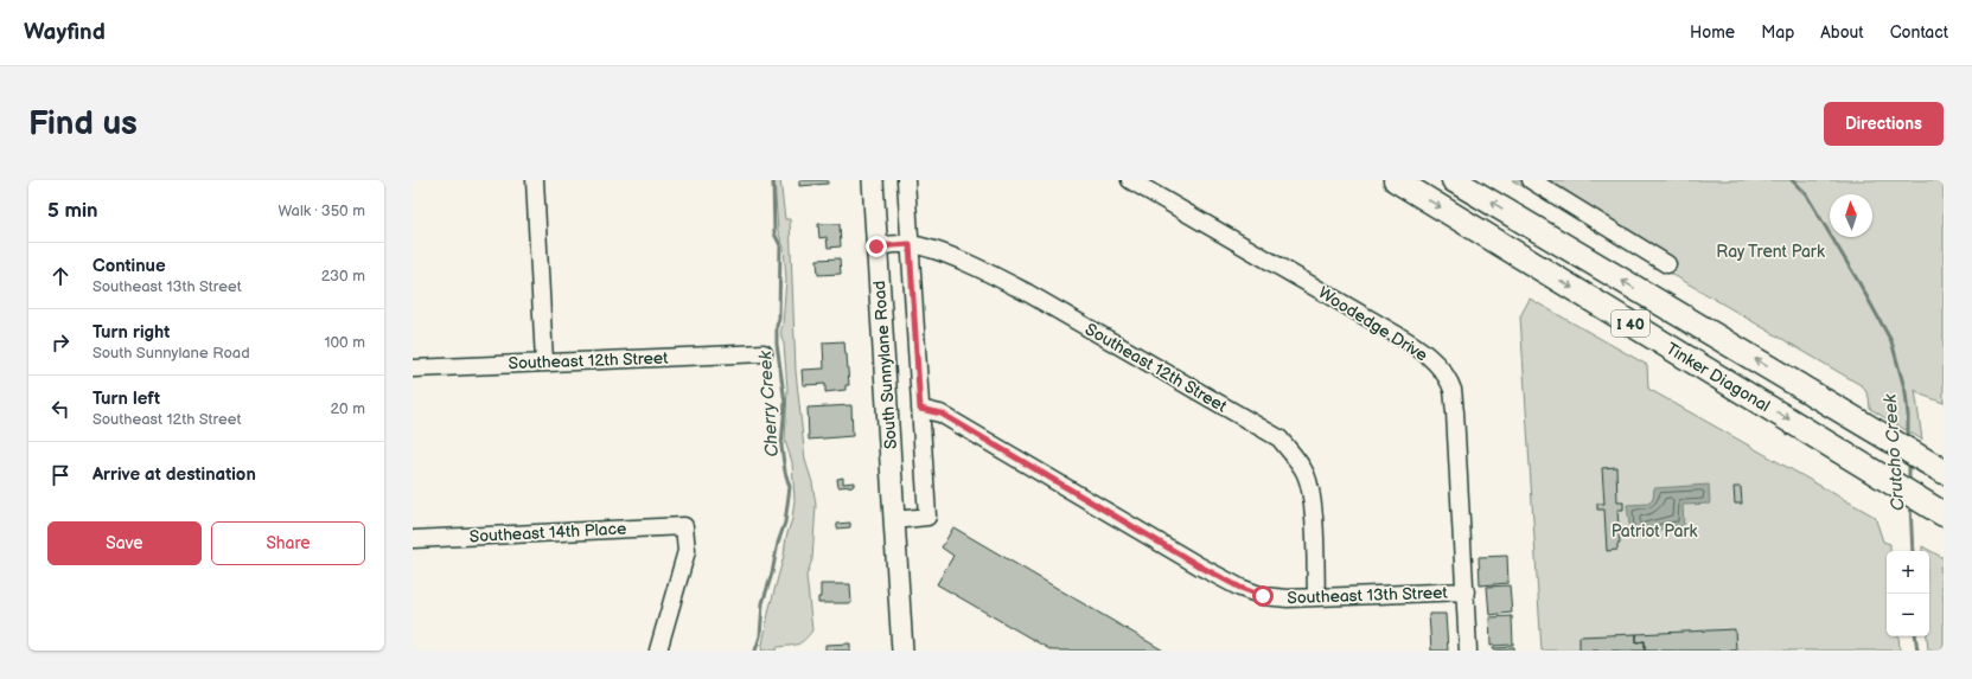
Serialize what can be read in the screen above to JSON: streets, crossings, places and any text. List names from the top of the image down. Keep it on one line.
{"streets":{"highway":["I 40","Tinker Diagonal"],"main road":["South Sunnylane Road"],"street":["Woodedge Drive","Southeast 12th Street","Southeast 14th Place","Southeast 13th Street"]},"crossings":[["Woodedge Drive","Southeast 13th Street"],["Southeast 12th Street","South Sunnylane Road"],["Southeast 12th Street","Southeast 13th Street"],["South Sunnylane Road","Southeast 13th Street"]],"water":["Cherry Creek","Crutcho Creek"],"parks":["Ray Trent Park","Patriot Park"],"north":"top","page":{"header":"Wayfind","nav":["Home","Map","About","Contact"],"buttons":["Directions",["Save","Share"]],"title":"Find us","heading":["5 min","Walk · 350 m"],"list":[["Continue","Southeast 13th Street","230 m"],["Turn right","South Sunnylane Road","100 m"],["Turn left","Southeast 12th Street","20 m"],"Arrive at destination"],"map_buttons":["+","−"]}}
